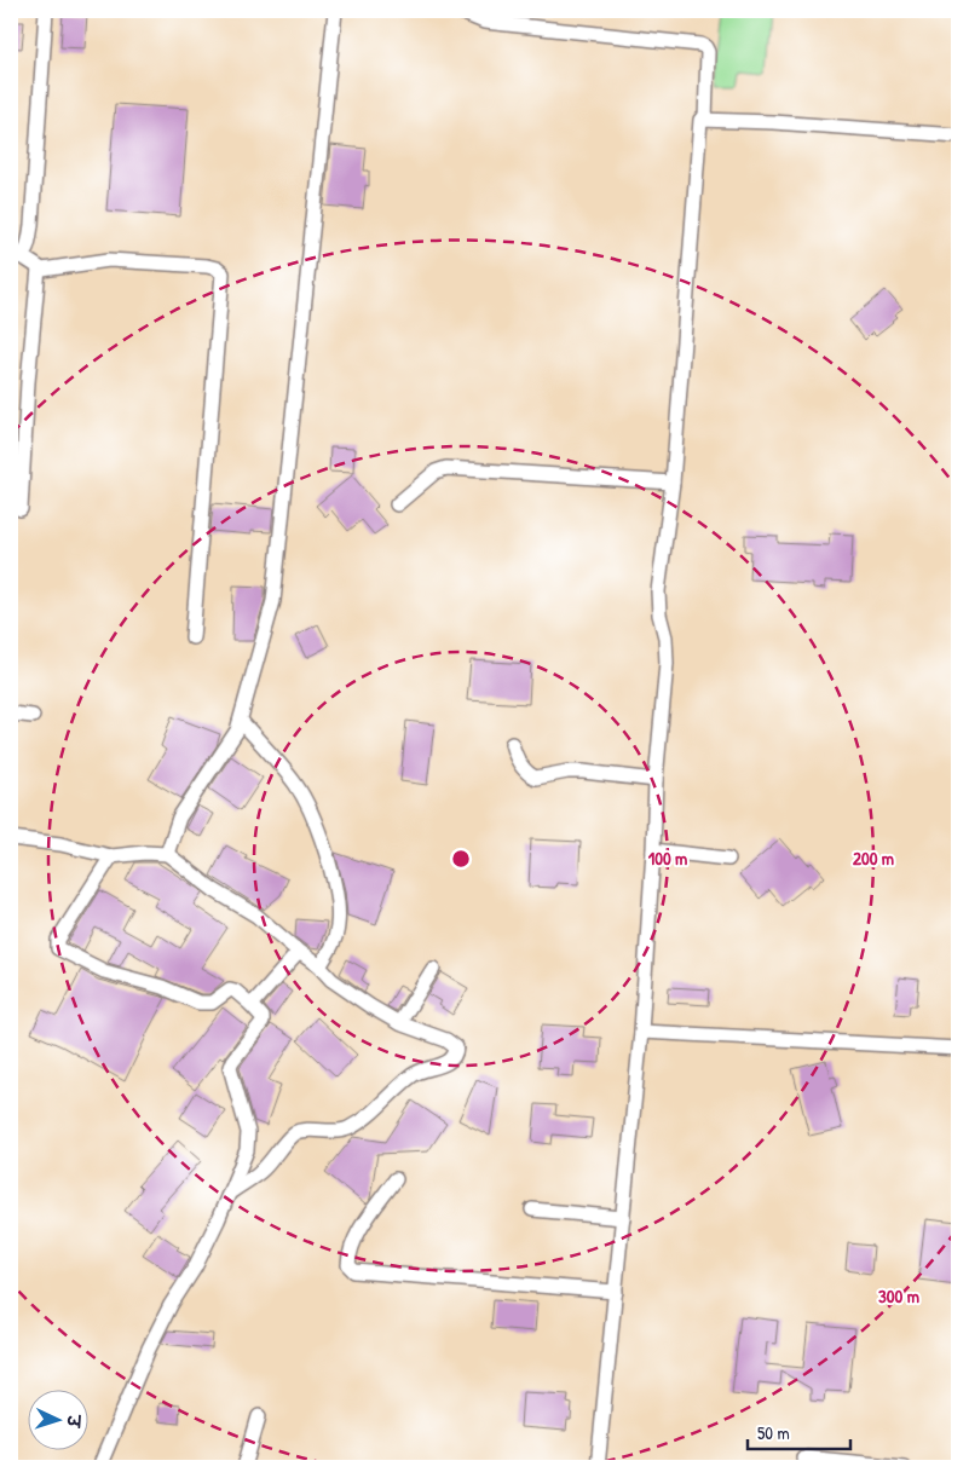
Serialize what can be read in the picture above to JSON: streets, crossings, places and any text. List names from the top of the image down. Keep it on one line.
{"scale_bar":"50 m","north":"right","rings":["100 m","200 m","300 m"]}
